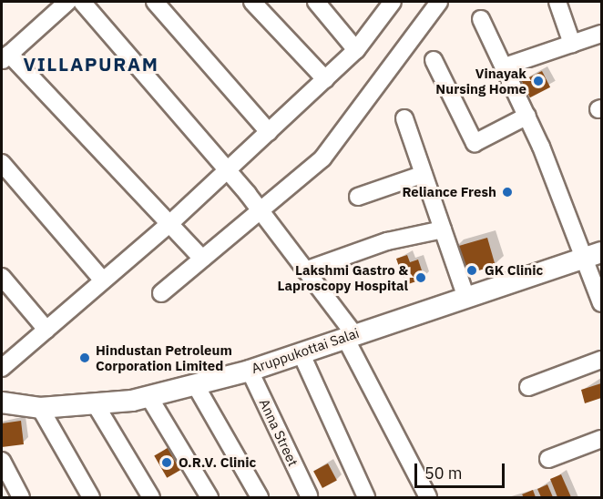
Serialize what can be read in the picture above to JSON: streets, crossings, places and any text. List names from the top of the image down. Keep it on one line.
{"streets":{"main road":["Aruppukottai Salai"],"street":["Anna Street"]},"crossings":[["Aruppukottai Salai","Anna Street"]],"districts":["VILLAPURAM"],"places":["Vinayak Nursing Home","Reliance Fresh","GK Clinic","Lakshmi Gastro & Laproscopy Hospital","Hindustan Petroleum Corporation Limited","O.R.V. Clinic"],"scale_bar":"50 m"}
